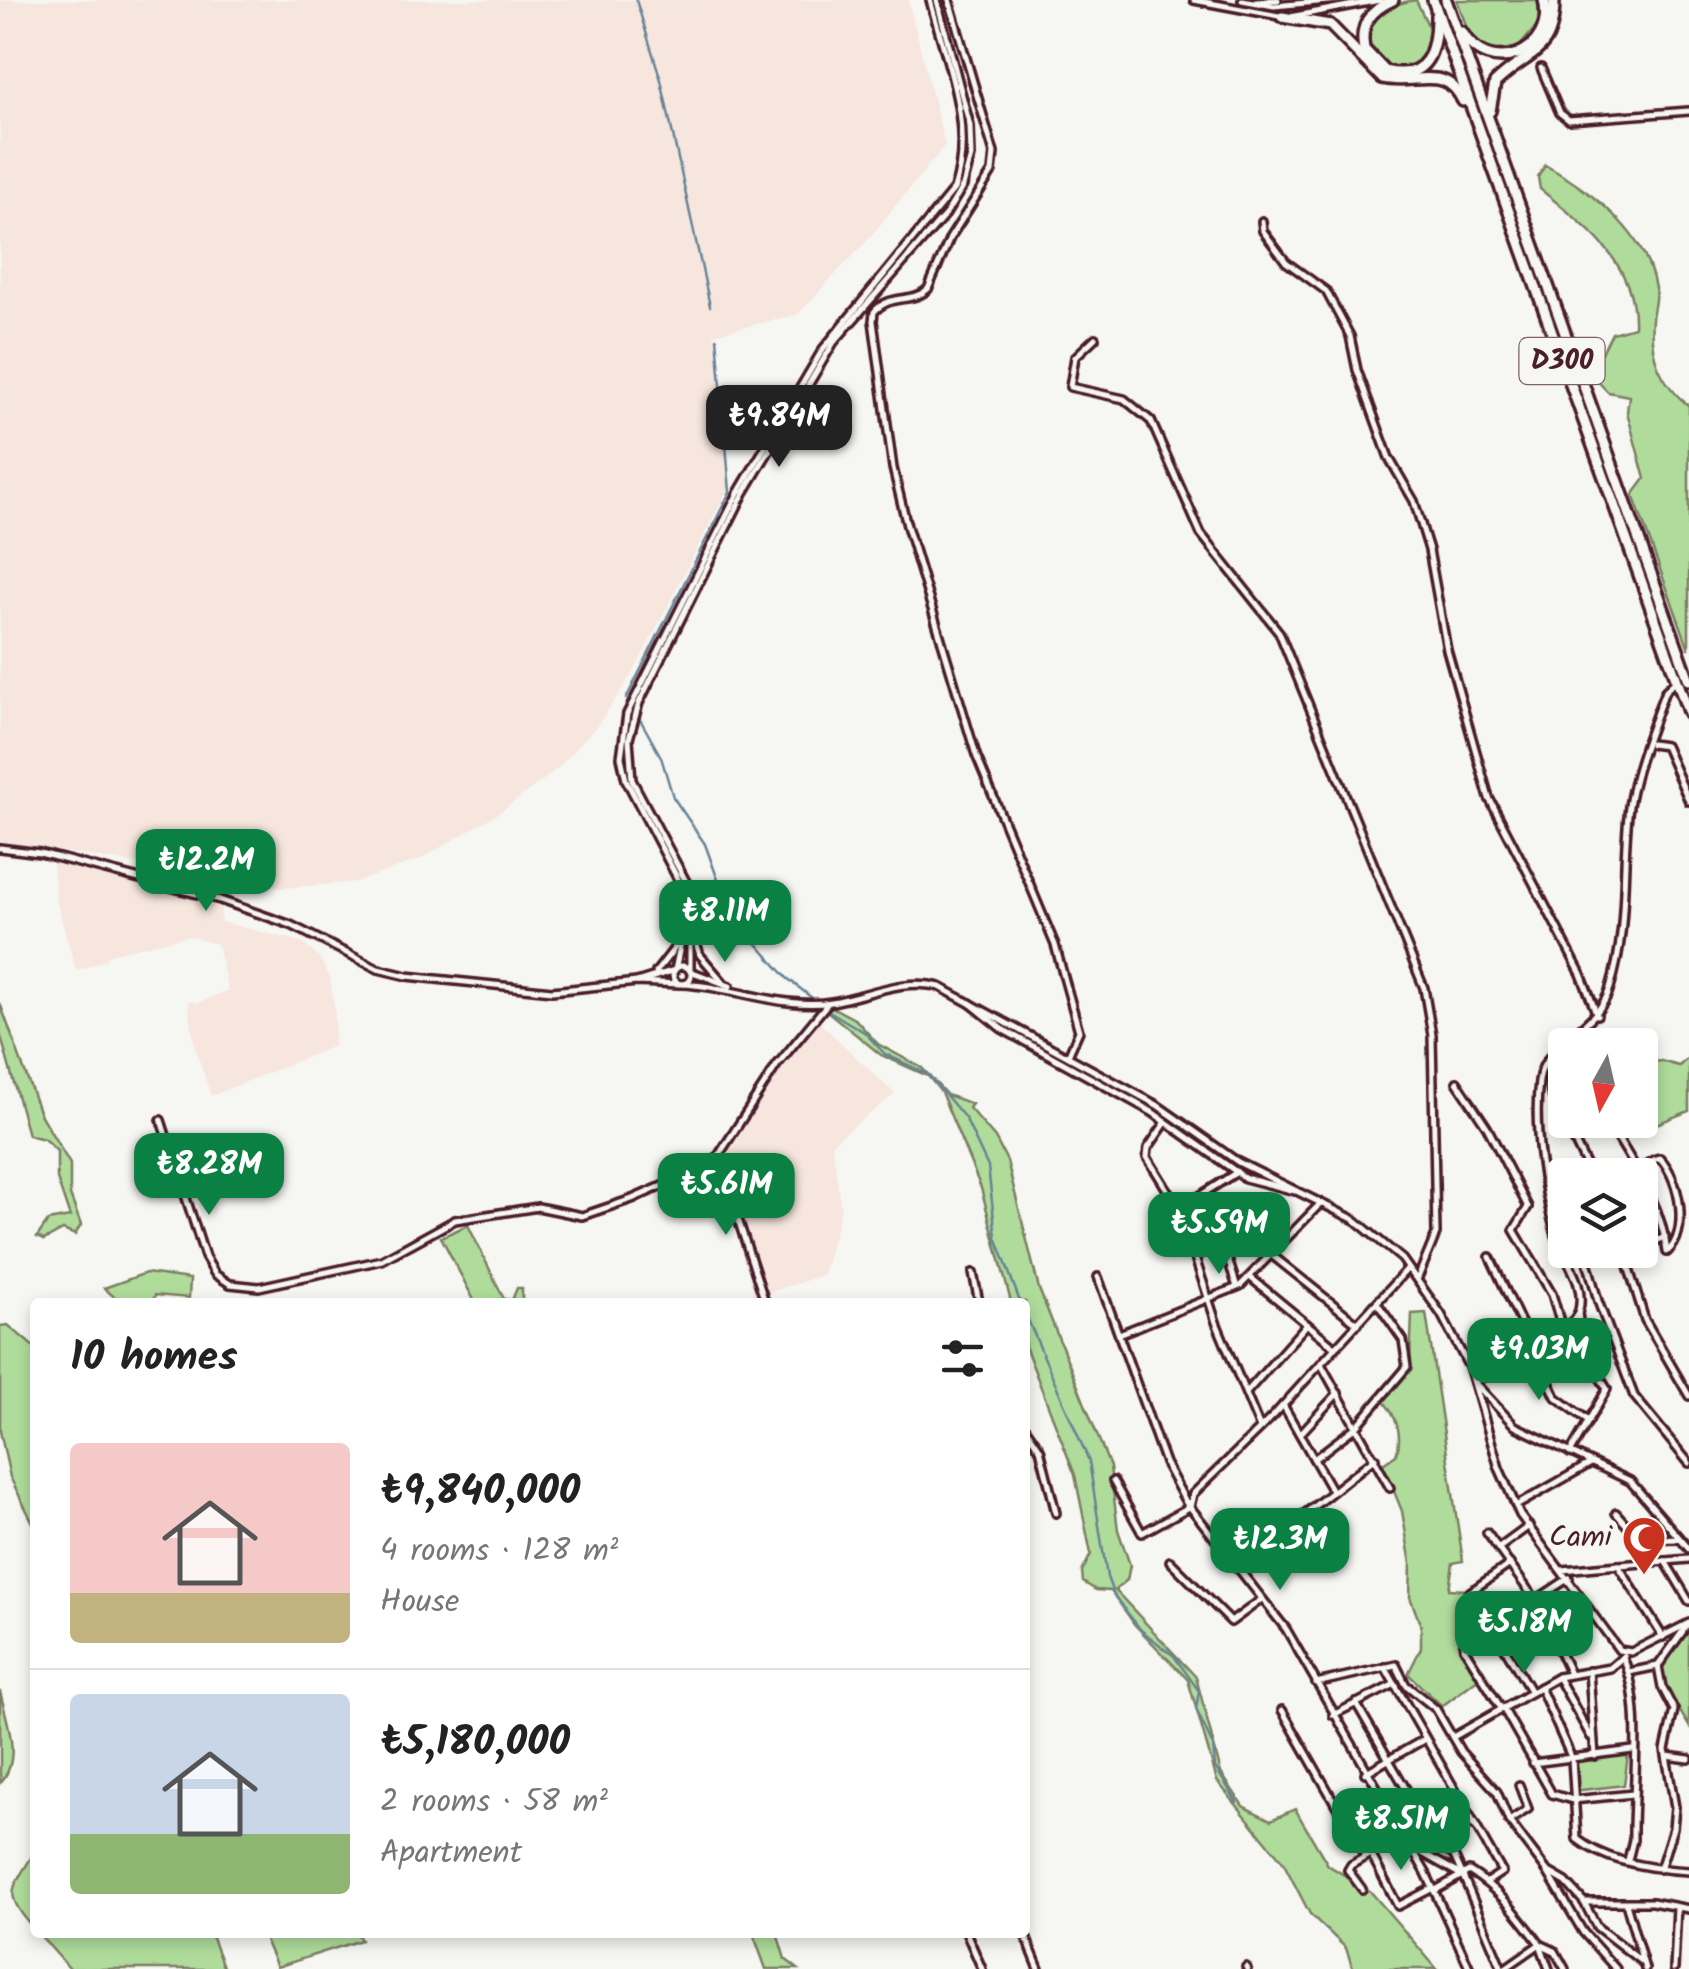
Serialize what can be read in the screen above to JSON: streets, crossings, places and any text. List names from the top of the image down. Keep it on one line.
{"streets":{"highway":["D300"]},"places":{"mosque":["Cami"]},"north":"bottom","page":{"price":["₺9.84M","₺12.2M","₺8.11M","₺8.28M","₺5.61M","₺5.59M","₺9.03M","₺12.3M","₺5.18M","₺8.51M"],"heading":"10 homes","list":[{"name":"₺9,840,000","note":"4 rooms · 128 m² · House"},{"name":"₺5,180,000","note":"2 rooms · 58 m² · Apartment"}]}}
